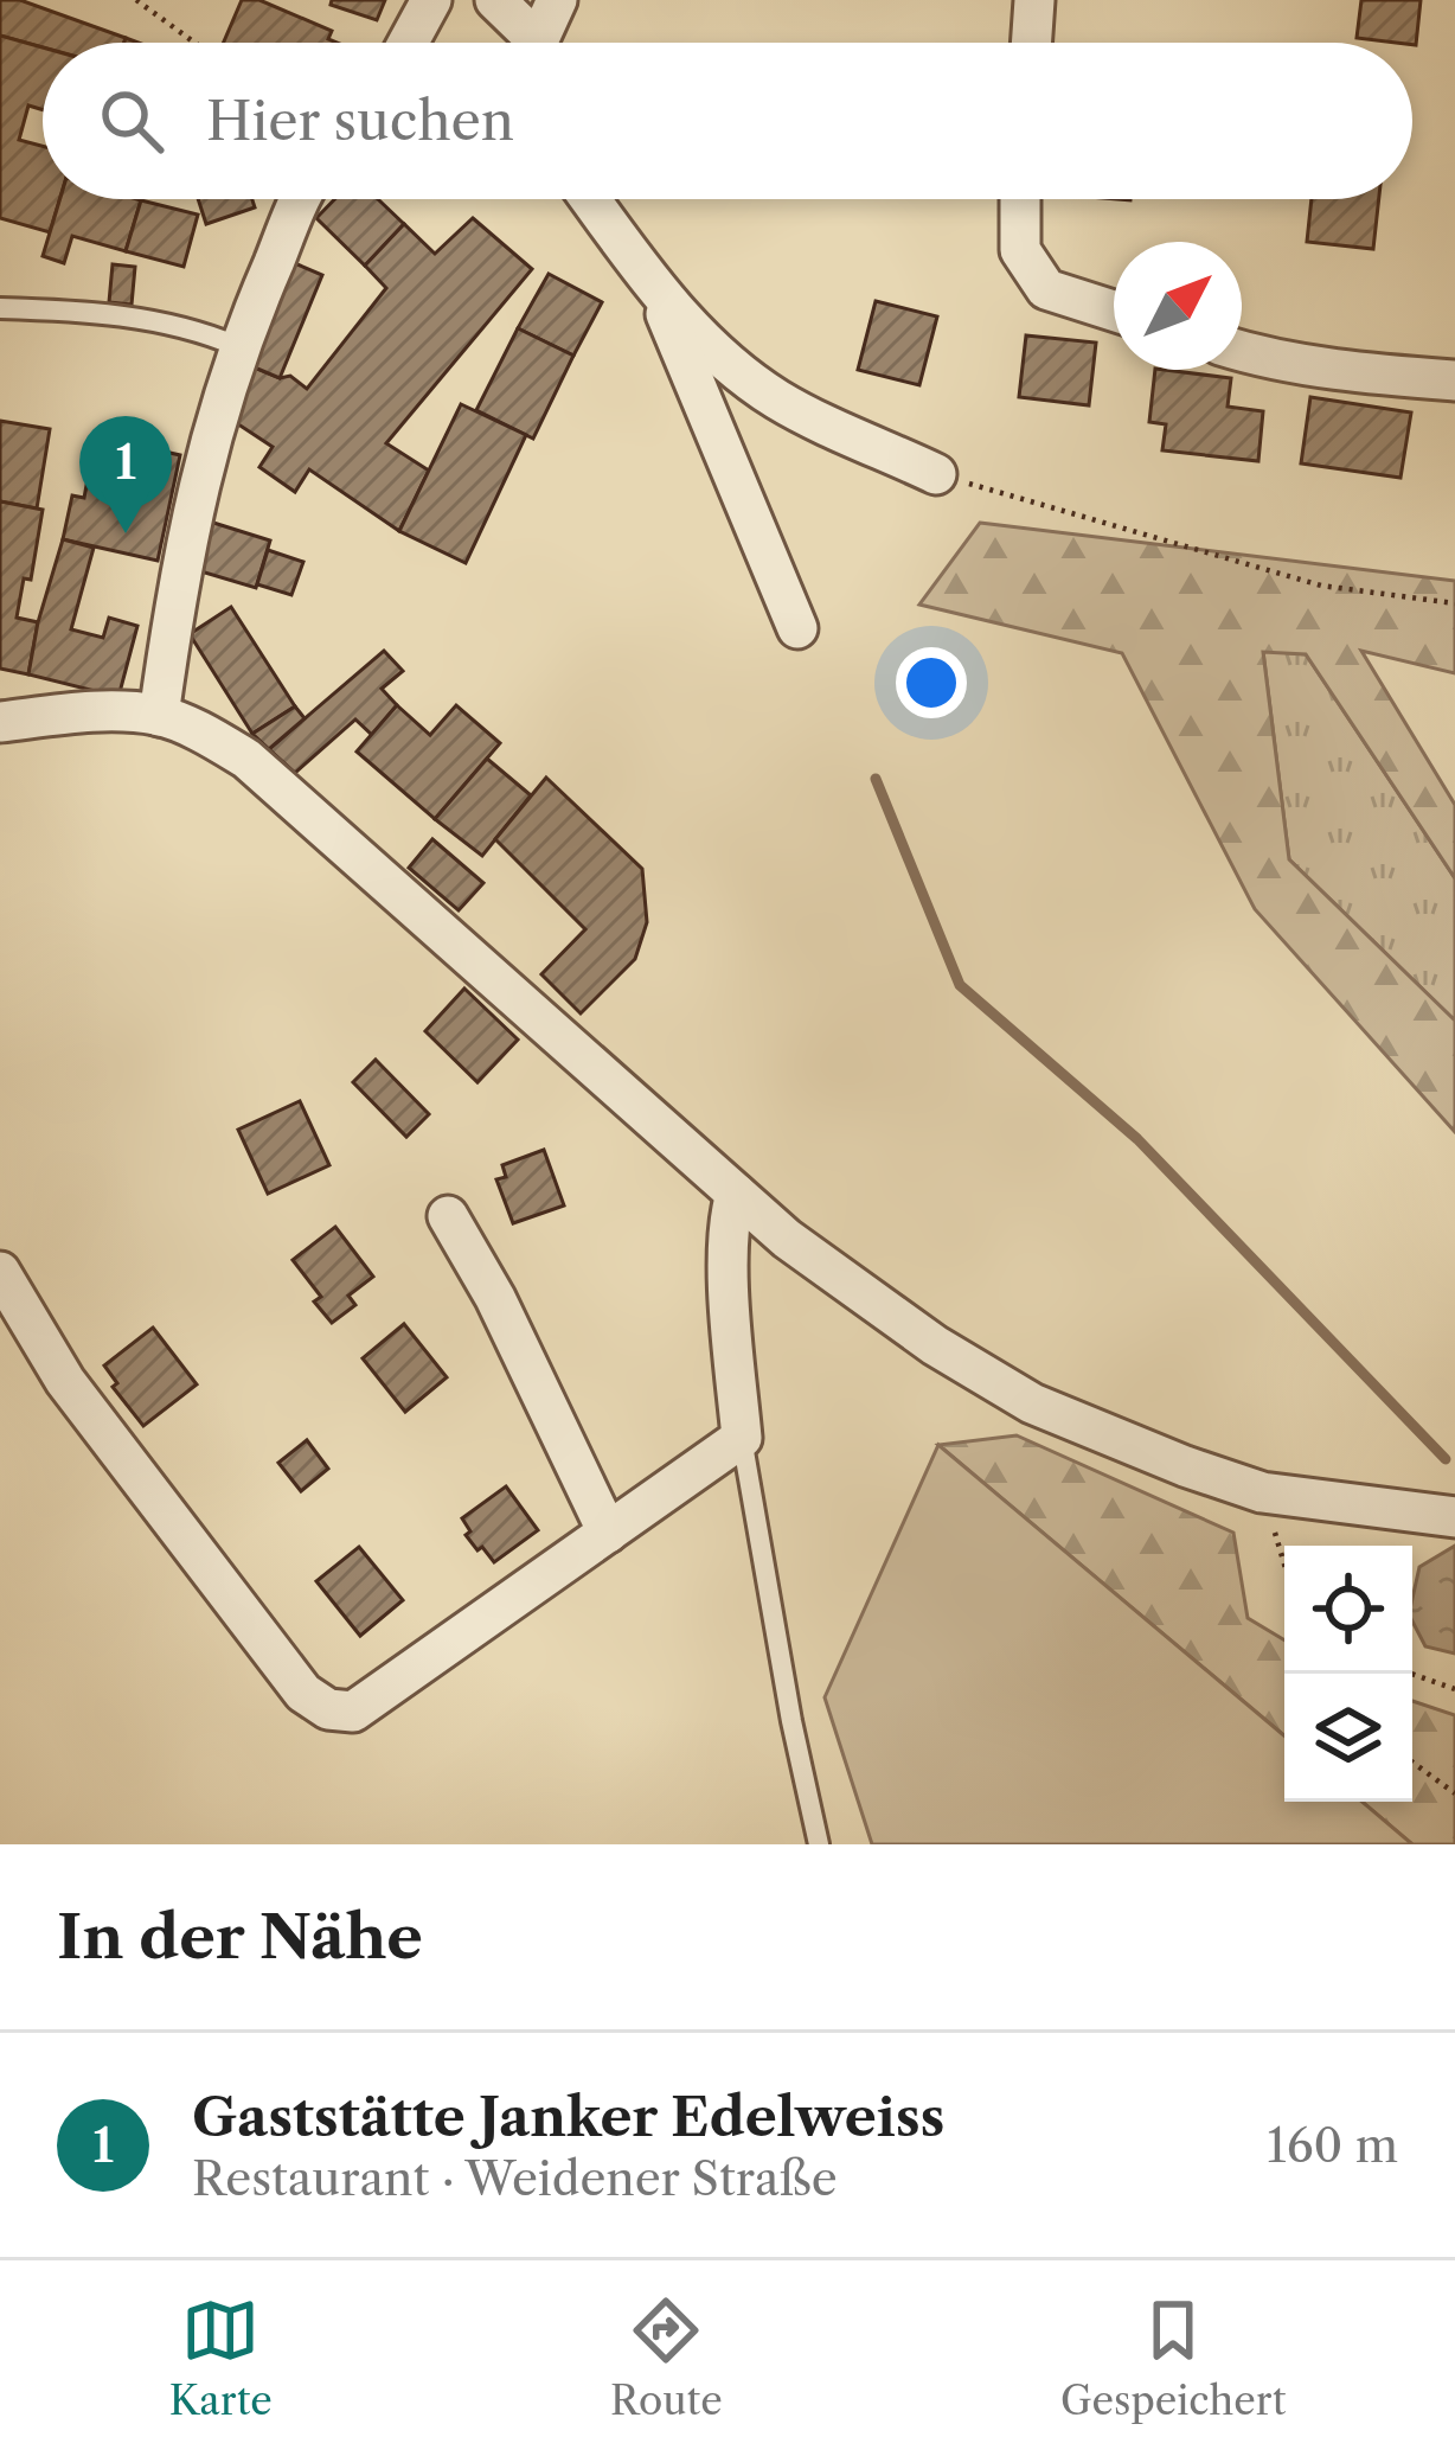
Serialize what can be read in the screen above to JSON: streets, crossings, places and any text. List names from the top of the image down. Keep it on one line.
{"north":"top right","page":{"search":"Hier suchen","pins":"1","heading":"In der Nähe","list":[{"mark":"1","name":"Gaststätte Janker Edelweiss","note":"Restaurant · Weidener Straße","value":"160 m"}],"nav":["Karte","Route","Gespeichert"]}}
